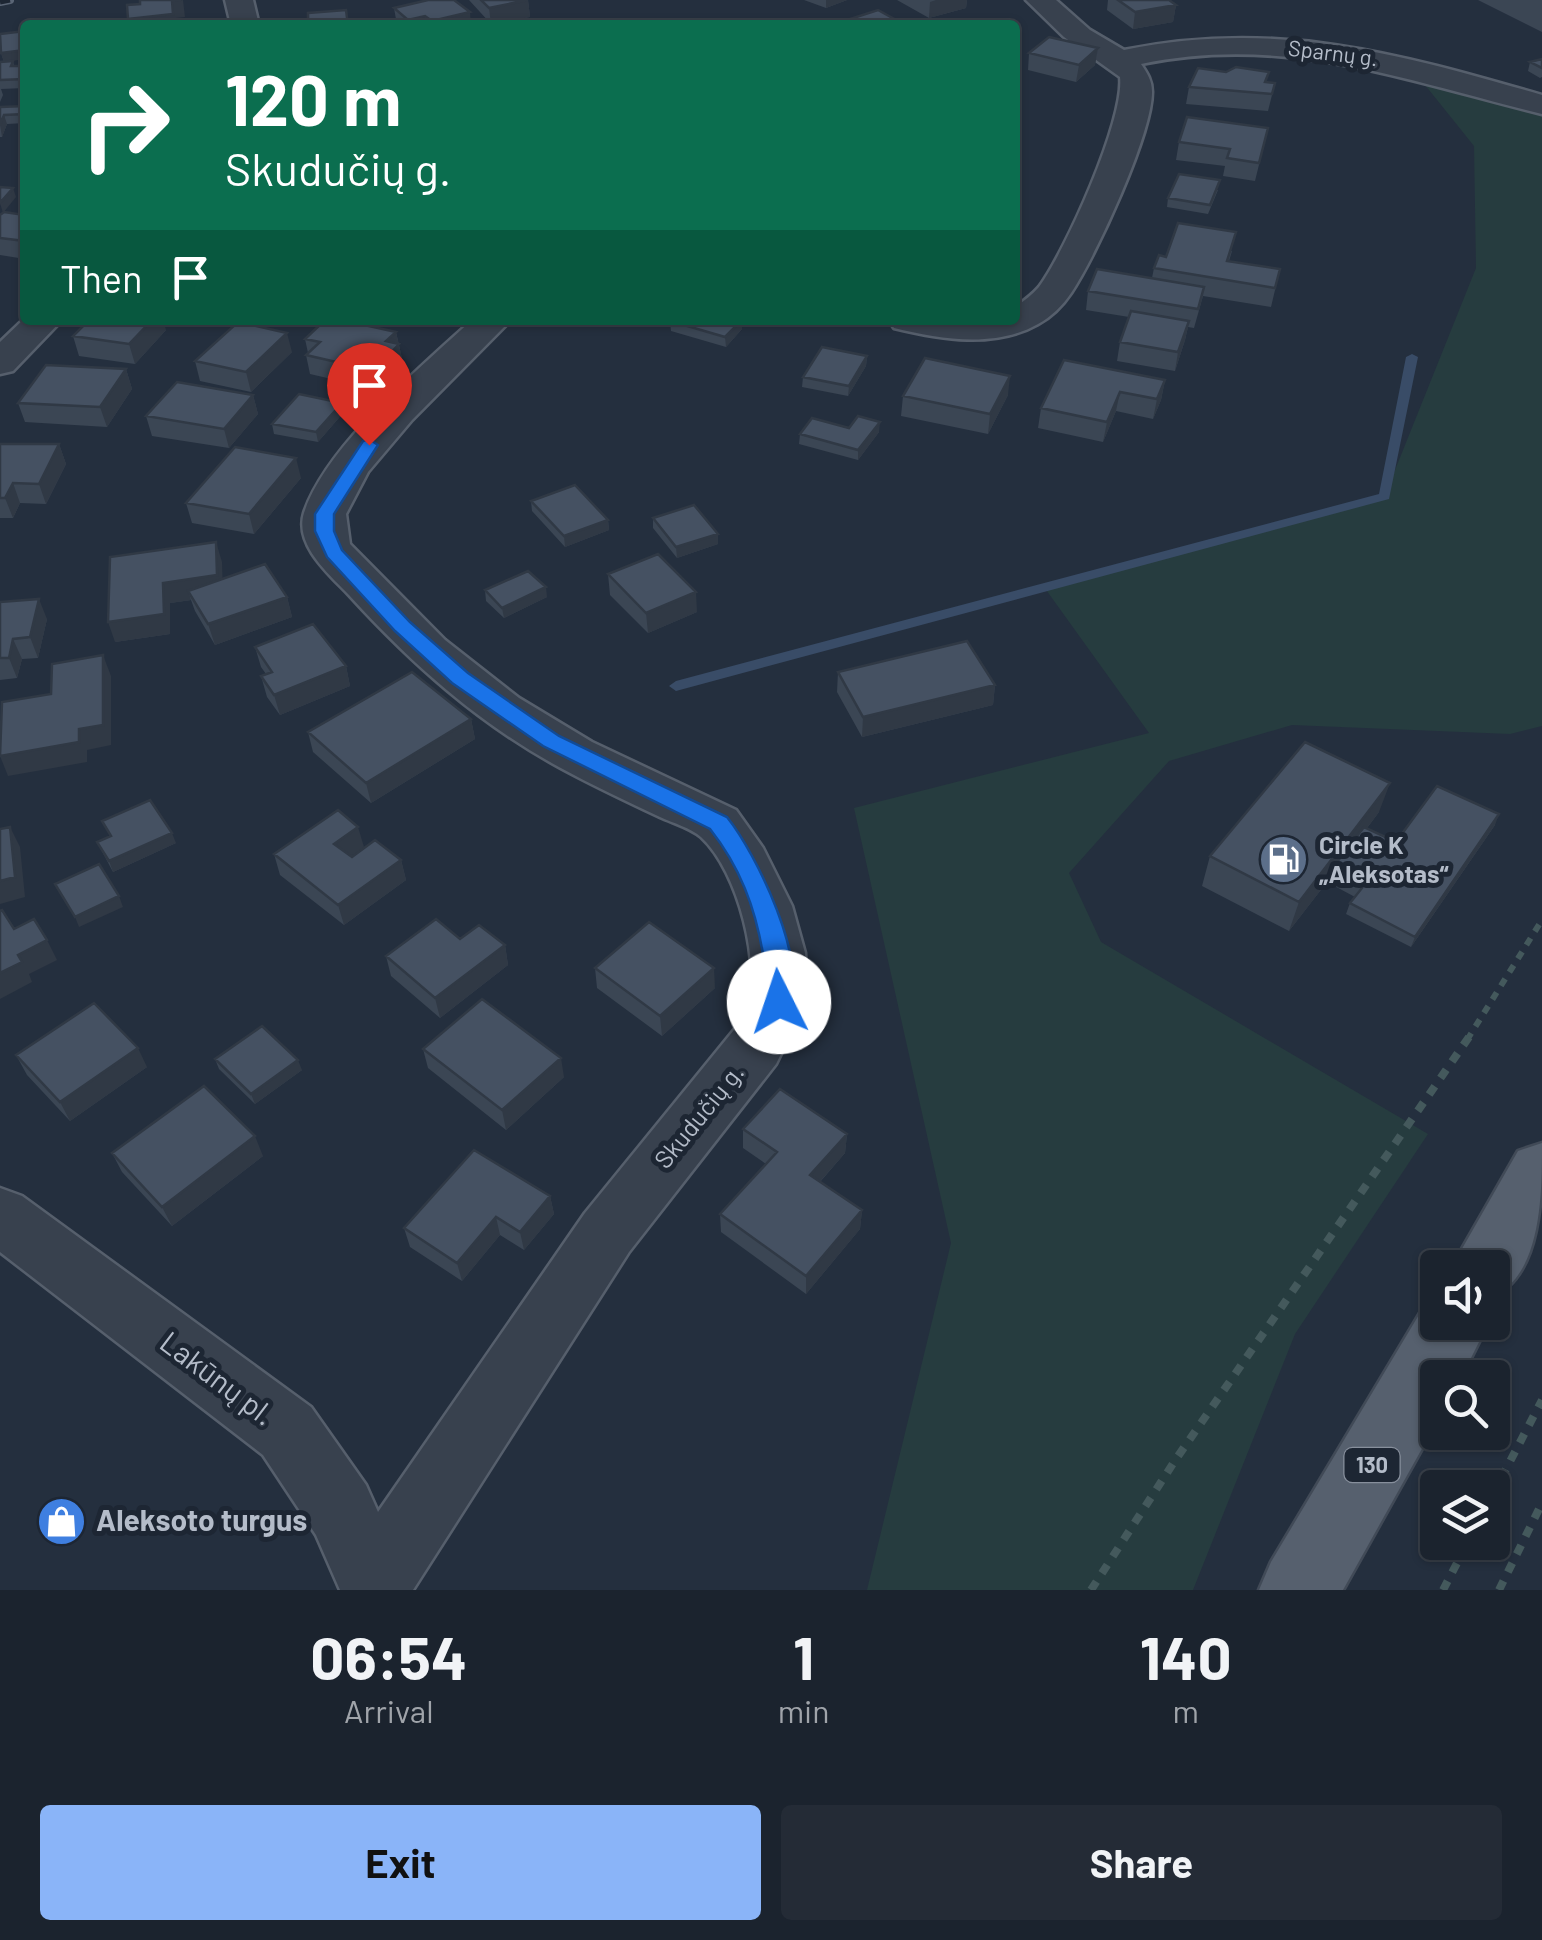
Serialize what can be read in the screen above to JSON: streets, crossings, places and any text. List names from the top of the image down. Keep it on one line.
{"streets":{"main road":["130"],"street":["Sparnų g.","Skudučių g.","Lakūnų pl."]},"crossings":[["Skudučių g.","Lakūnų pl."]],"places":{"fuel station":["Circle K „Aleksotas“"],"shop":["Aleksoto turgus"]},"page":{"turn":["120 m","Skudučių g."],"then":"Then","eta":["06:54","Arrival","1","min","140","m"],"buttons":["Exit","Share"]}}
